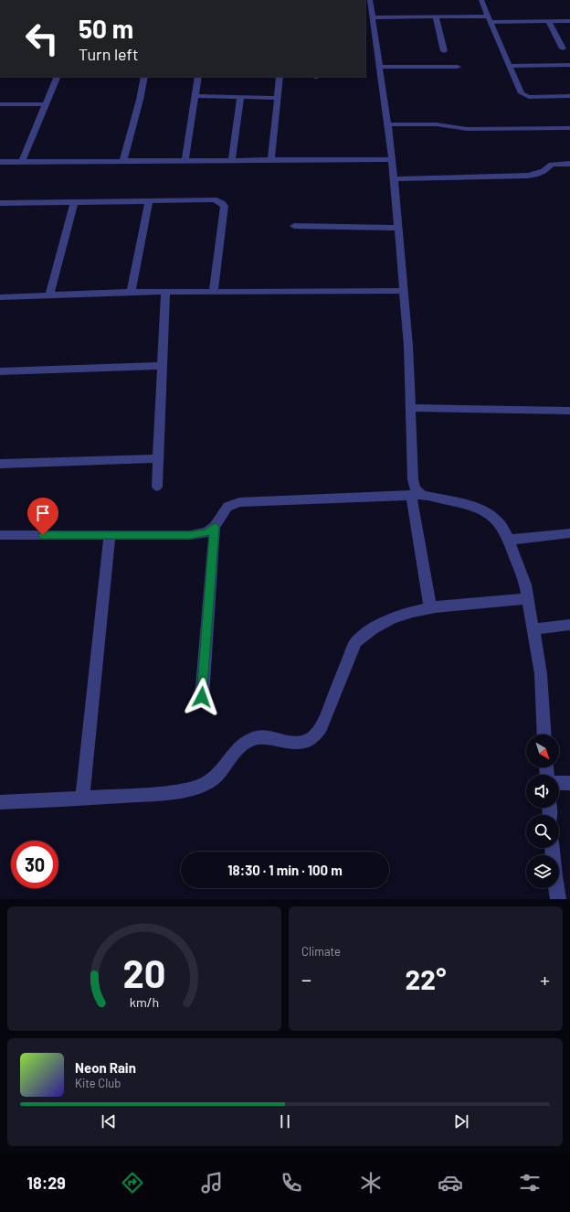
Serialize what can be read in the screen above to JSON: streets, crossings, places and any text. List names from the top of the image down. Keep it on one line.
{"north":"bottom right","page":{"turn":["50 m","Turn left"],"limit":"30","trip":"18:30 · 1 min · 100 m","tile":"Climate","heat":["−","22°","+"],"song":["Neon Rain","Kite Club"],"tabs":"18:29","gauge":["20","km/h"]}}
